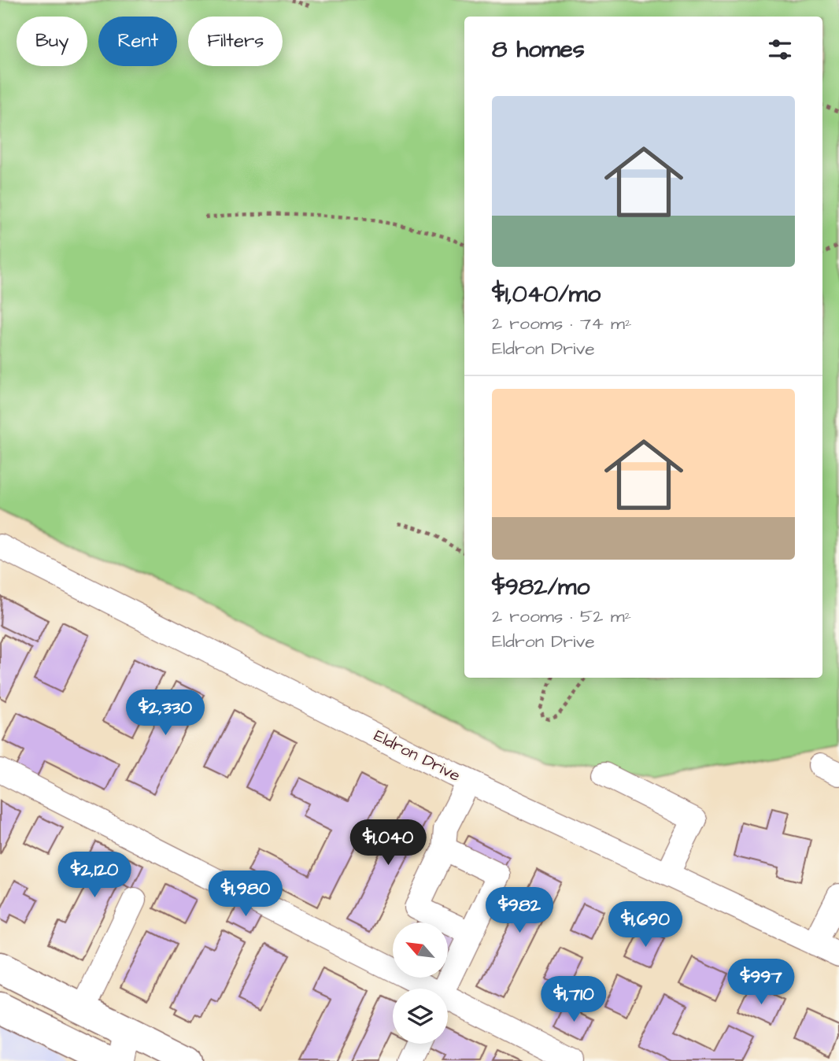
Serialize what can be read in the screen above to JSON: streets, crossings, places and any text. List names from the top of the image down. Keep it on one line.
{"streets":{"street":["Eldron Drive"]},"north":"top left","page":{"chip":["Buy","Rent","Filters"],"heading":"8 homes","list":[{"name":"$1,040/mo","note":"2 rooms · 74 m² · Eldron Drive"},{"name":"$982/mo","note":"2 rooms · 52 m² · Eldron Drive"}],"price":["$2,330","$1,040","$2,120","$1,980","$982","$1,690","$997","$1,710"]}}
